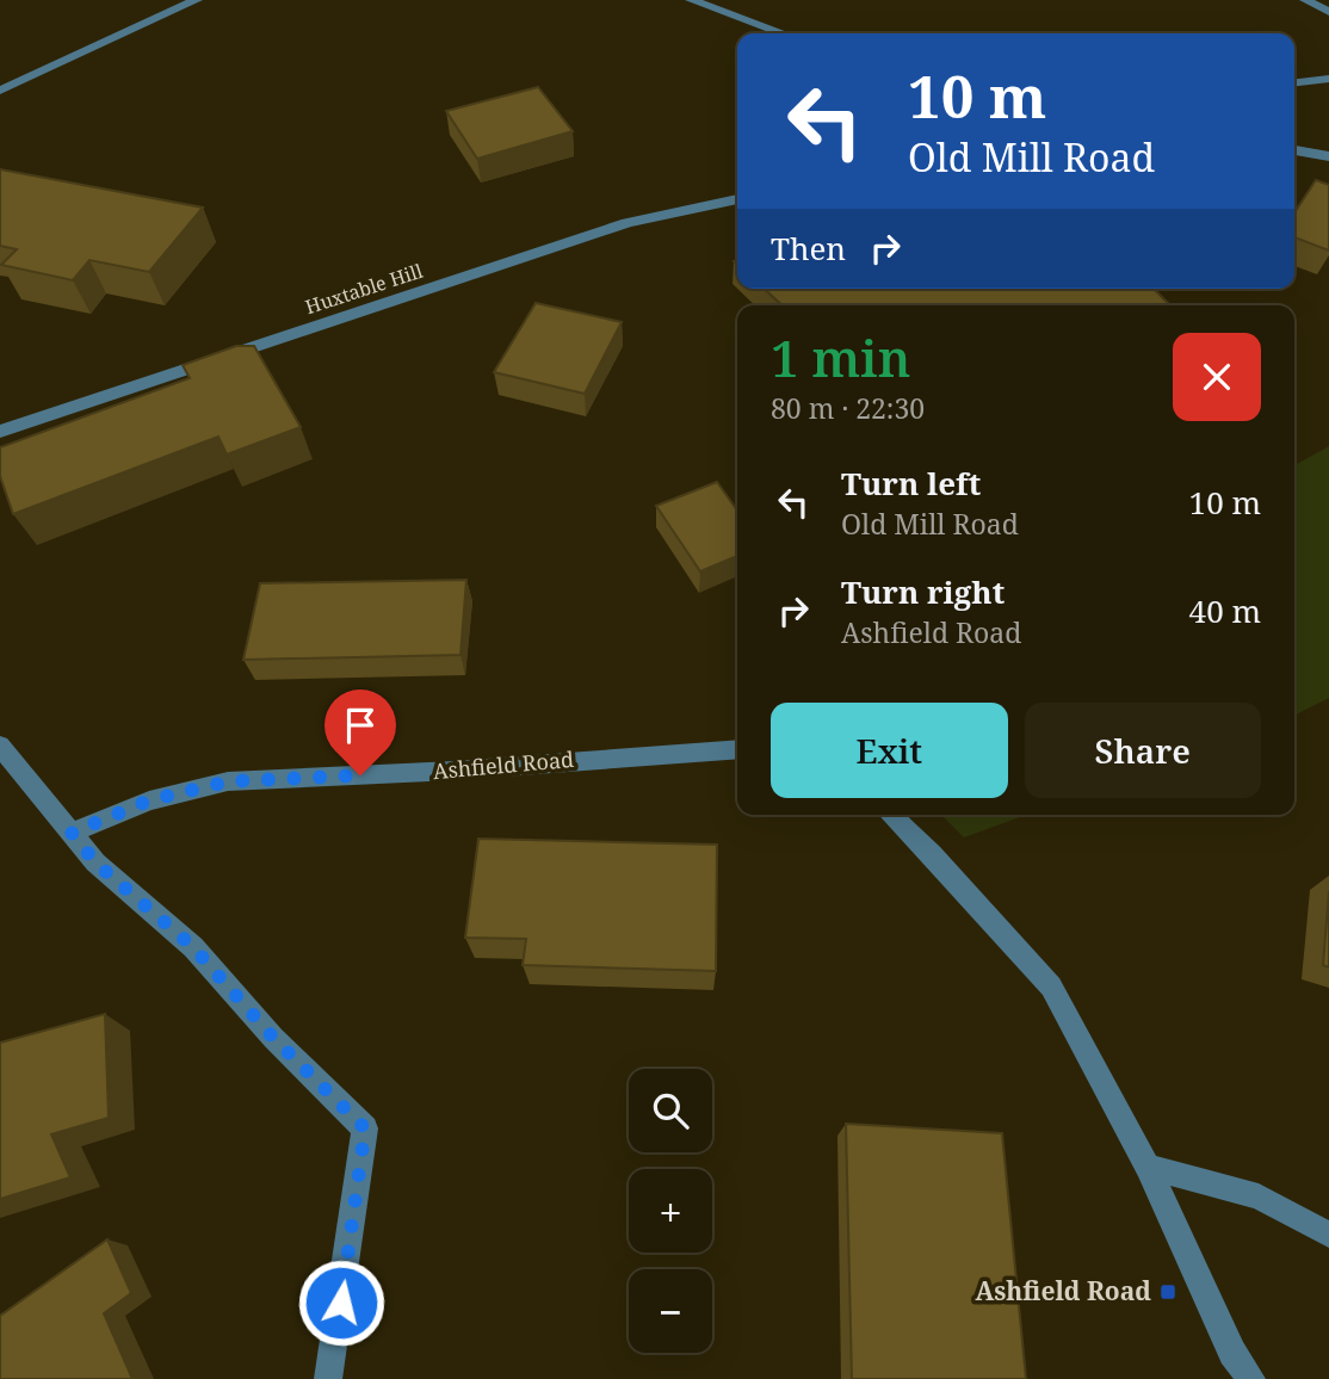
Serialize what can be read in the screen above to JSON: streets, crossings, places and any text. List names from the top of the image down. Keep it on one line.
{"streets":{"street":["Huxtable Hill","Ashfield Road"]},"places":{"transit":["Ashfield Road"]},"page":{"turn":["10 m","Old Mill Road"],"then":"Then","heading":["1 min","80 m · 22:30"],"list":[{"name":"Turn left","note":"Old Mill Road","value":"10 m"},{"name":"Turn right","note":"Ashfield Road","value":"40 m"}],"buttons":["Exit","Share"],"map_buttons":["+","−"]}}
